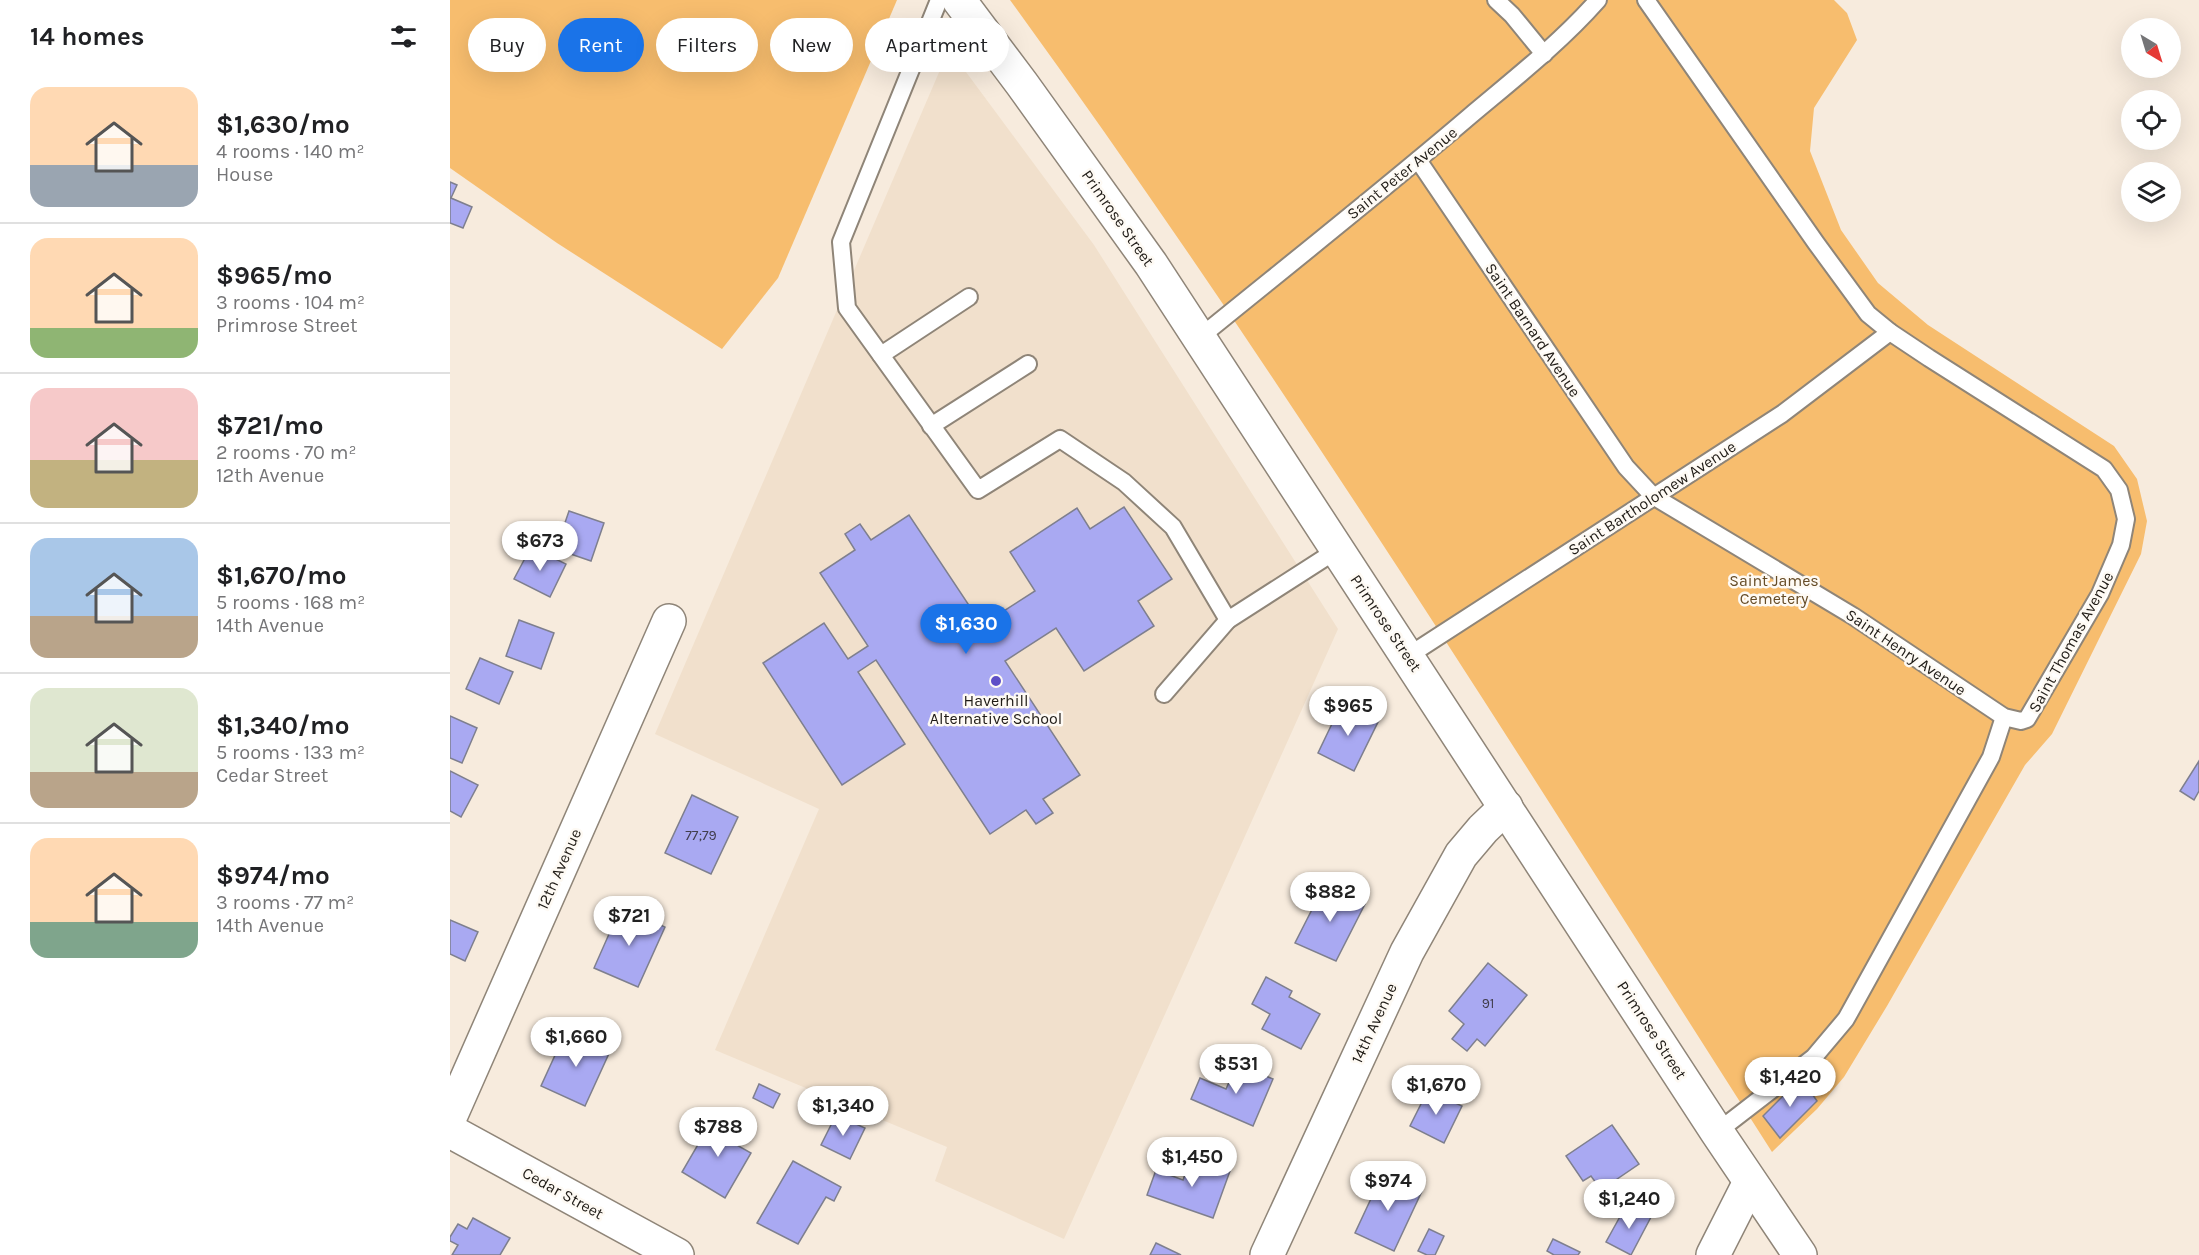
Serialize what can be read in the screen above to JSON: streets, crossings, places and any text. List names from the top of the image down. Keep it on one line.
{"streets":{"main road":["Primrose Street","12th Avenue","14th Avenue","Cedar Street"],"lane":["Saint Peter Avenue","Saint Barnard Avenue","Saint Bartholomew Avenue","Saint Thomas Avenue","Saint Henry Avenue"]},"crossings":[["Saint Peter Avenue","Primrose Street"],["Saint Peter Avenue","Saint Barnard Avenue"],["Primrose Street","Saint Bartholomew Avenue"],["Primrose Street","Saint Thomas Avenue"],["Primrose Street","14th Avenue"],["Saint Barnard Avenue","Saint Bartholomew Avenue"],["Saint Barnard Avenue","Saint Henry Avenue"],["Saint Bartholomew Avenue","Saint Thomas Avenue"],["Saint Bartholomew Avenue","Saint Henry Avenue"],["Saint Thomas Avenue","Saint Henry Avenue"]],"parks":["Saint James Cemetery"],"places":["Haverhill Alternative School"],"house_numbers":["77;79","91"],"north":"bottom right","page":{"heading":"14 homes","chip":["Buy","Rent","Filters","New","Apartment"],"list":[{"name":"$1,630/mo","note":"4 rooms · 140 m² · House"},{"name":"$965/mo","note":"3 rooms · 104 m² · Primrose Street"},{"name":"$721/mo","note":"2 rooms · 70 m² · 12th Avenue"},{"name":"$1,670/mo","note":"5 rooms · 168 m² · 14th Avenue"},{"name":"$1,340/mo","note":"5 rooms · 133 m² · Cedar Street"},{"name":"$974/mo","note":"3 rooms · 77 m² · 14th Avenue"}],"price":["$673","$1,630","$965","$882","$721","$1,660","$531","$1,420","$1,670","$1,340","$788","$1,450","$974","$1,240"]}}
